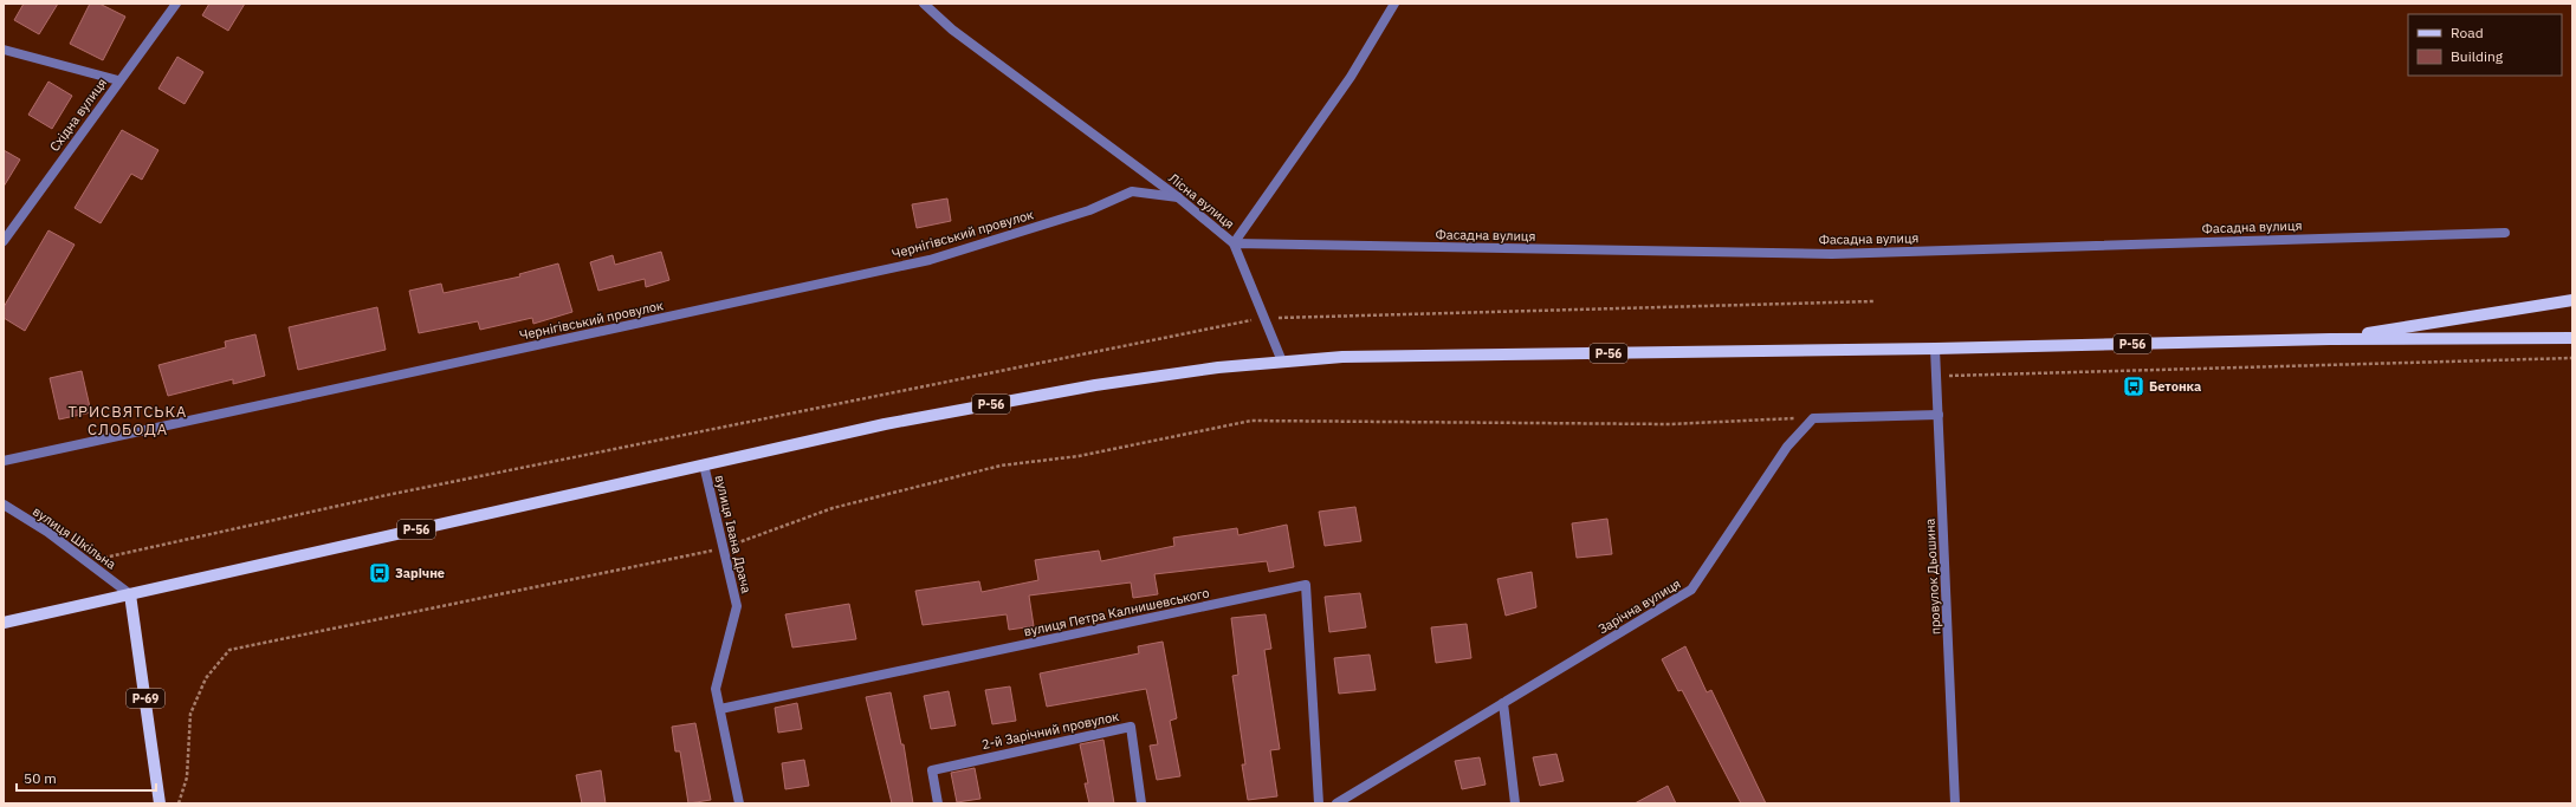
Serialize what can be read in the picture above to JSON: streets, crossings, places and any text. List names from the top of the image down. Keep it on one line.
{"streets":{"main road":["Р-56","Р-69"],"street":["Східна вулиця","Лісна вулиця","Фасадна вулиця","Чернігівський провулок","вулиця Івана Драча","вулиця Шкільна","провулок Дьошина","Зарічна вулиця","вулиця Петра Калнишевського","2-й Зарічний провулок"]},"crossings":[["Лісна вулиця","Фасадна вулиця"],["Лісна вулиця","Чернігівський провулок"],["Р-56","вулиця Івана Драча"],["Р-56","вулиця Шкільна"],["Р-56","провулок Дьошина"],["Р-56","Р-69"],["вулиця Івана Драча","вулиця Петра Калнишевського"],["вулиця Шкільна","Р-69"],["провулок Дьошина","Зарічна вулиця"]],"districts":["ТРИСВЯТСЬКА СЛОБОДА"],"places":{"bus stop":["Бетонка","Зарічне"]},"legend":["Road","Building"],"scale_bar":"50 m"}
